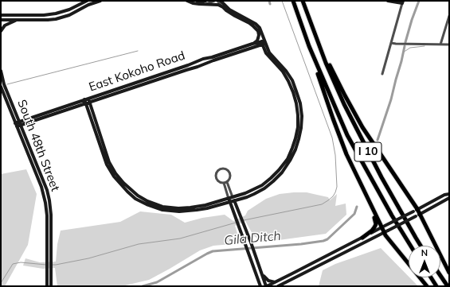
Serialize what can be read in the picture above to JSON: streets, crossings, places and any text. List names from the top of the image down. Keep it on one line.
{"streets":{"highway":["I 10"],"street":["East Kokoho Road","South 48th Street"]},"crossings":[["East Kokoho Road","South 48th Street"]],"water":["Gila Ditch"],"north":"top"}
